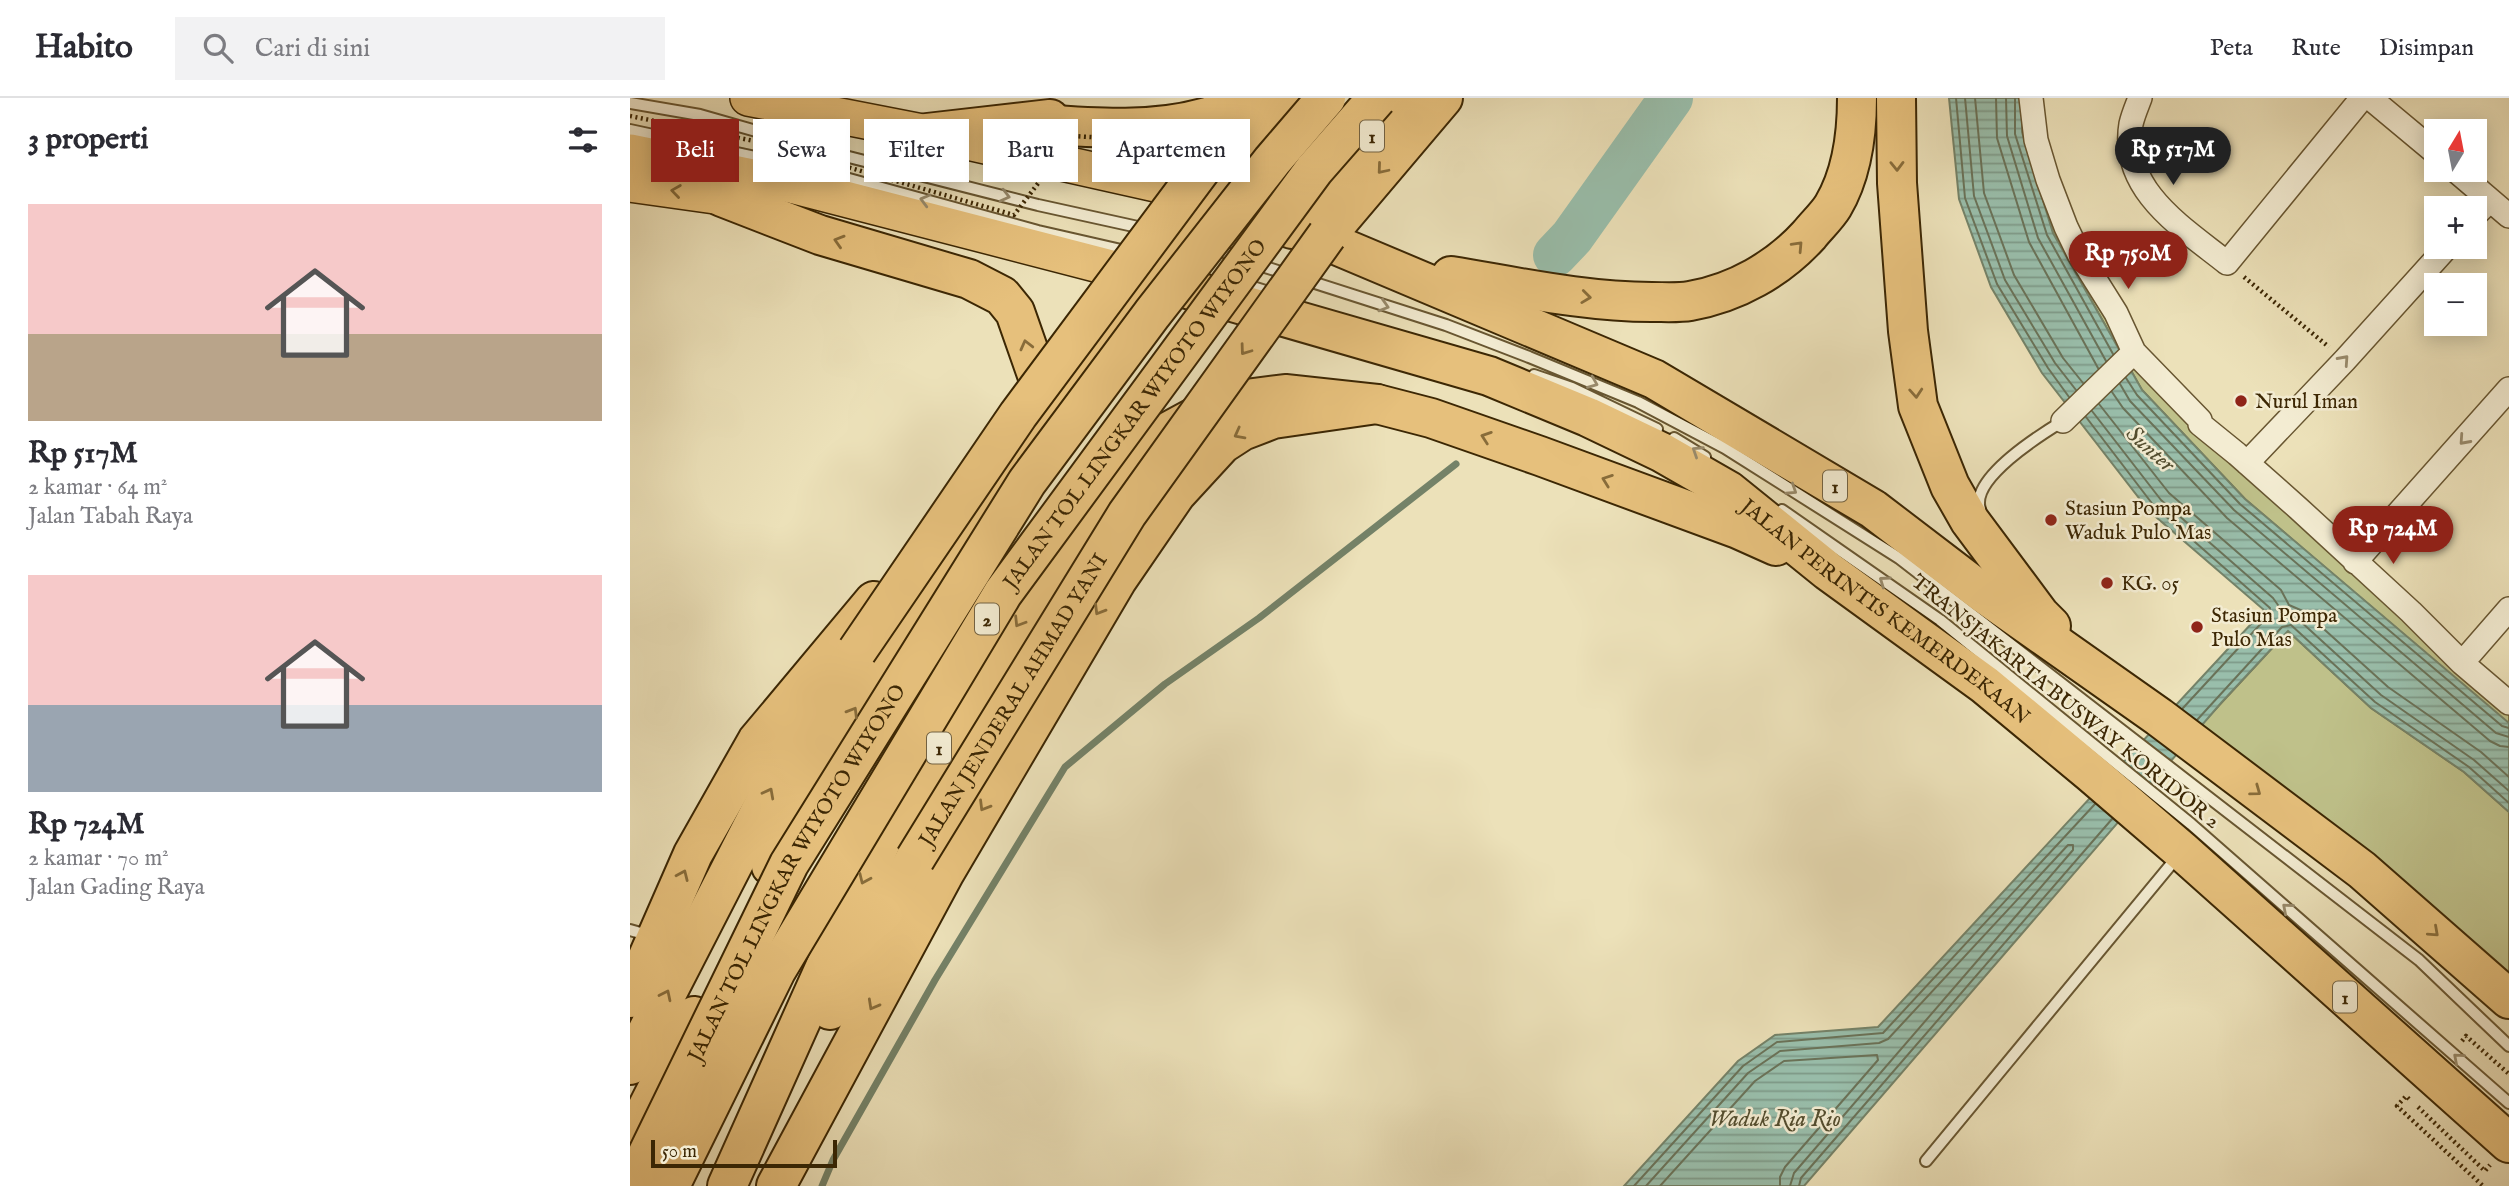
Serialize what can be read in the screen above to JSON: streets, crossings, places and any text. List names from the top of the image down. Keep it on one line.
{"streets":{"highway":["1","JALAN TOL LINGKAR WIYOTO WIYONO","JALAN PERINTIS KEMERDEKAAN","2","JALAN JENDERAL AHMAD YANI"],"lane":["TRANSJAKARTA BUSWAY KORIDOR 2"]},"crossings":[["1","JALAN PERINTIS KEMERDEKAAN"],["1","JALAN JENDERAL AHMAD YANI"],["JALAN PERINTIS KEMERDEKAAN","JALAN JENDERAL AHMAD YANI"],["JALAN PERINTIS KEMERDEKAAN","TRANSJAKARTA BUSWAY KORIDOR 2"]],"water":["Sunter","Waduk Ria Rio"],"places":["Nurul Iman","Stasiun Pompa Waduk Pulo Mas","KG. 05","Stasiun Pompa Pulo Mas"],"scale_bar":"50 m","north":"top","page":{"header":"Habito","search":"Cari di sini","nav":["Peta","Rute","Disimpan"],"heading":"3 properti","map_buttons":["+","−"],"chip":["Beli","Sewa","Filter","Baru","Apartemen"],"price":["Rp 517M","Rp 750M","Rp 724M"],"list":[{"name":"Rp 517M","note":"2 kamar · 64 m² · Jalan Tabah Raya"},{"name":"Rp 724M","note":"2 kamar · 70 m² · Jalan Gading Raya"}],"scale":"50 m"}}
